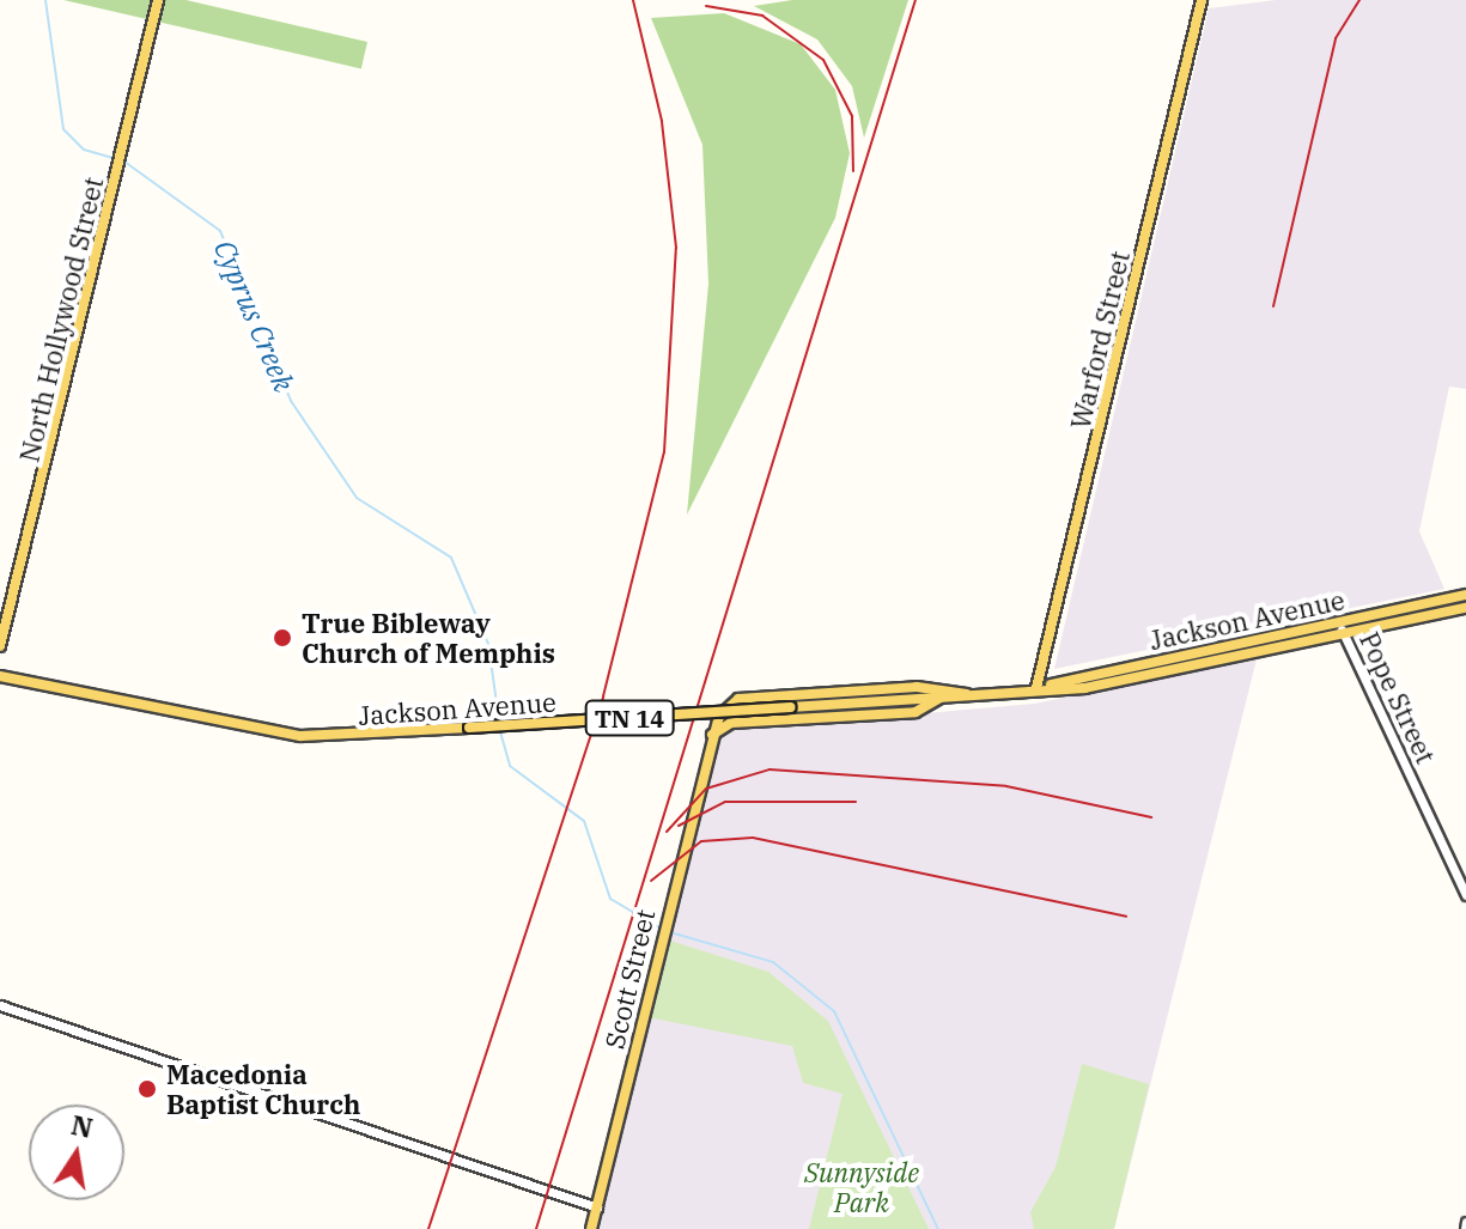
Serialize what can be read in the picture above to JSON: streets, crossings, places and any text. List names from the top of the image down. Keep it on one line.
{"streets":{"main road":["North Hollywood Street","Warford Street","Jackson Avenue","TN 14","Scott Street"],"street":["Pope Street"]},"crossings":[["Warford Street","Jackson Avenue"],["Jackson Avenue","Pope Street"]],"water":["Cyprus Creek"],"parks":["Sunnyside Park"],"places":["True Bibleway Church of Memphis","Macedonia Baptist Church"],"north":"top"}
